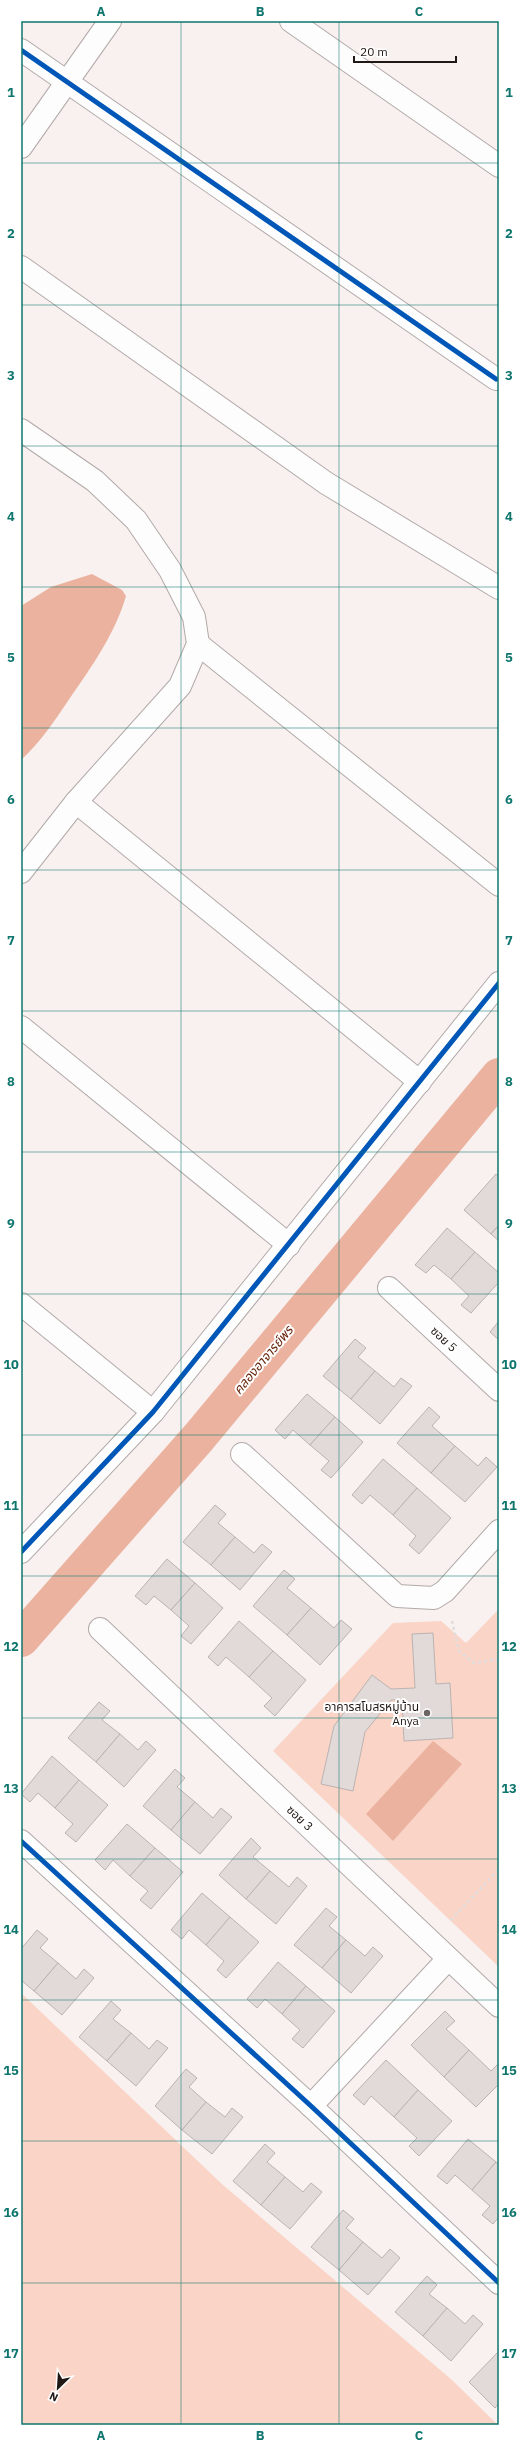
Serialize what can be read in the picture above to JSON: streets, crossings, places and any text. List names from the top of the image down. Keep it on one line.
{"streets":{"street":["ซอย 5","ซอย 3"]},"water":["คลองอาจารย์พร"],"places":["อาคารสโมสรหมู่บ้าน Anya"],"scale_bar":"20 m","north":"bottom left","grid":{"columns":["A","B","C"],"rows":["1","2","3","4","5","6","7","8","9","10","11","12","13","14","15","16","17"]}}
